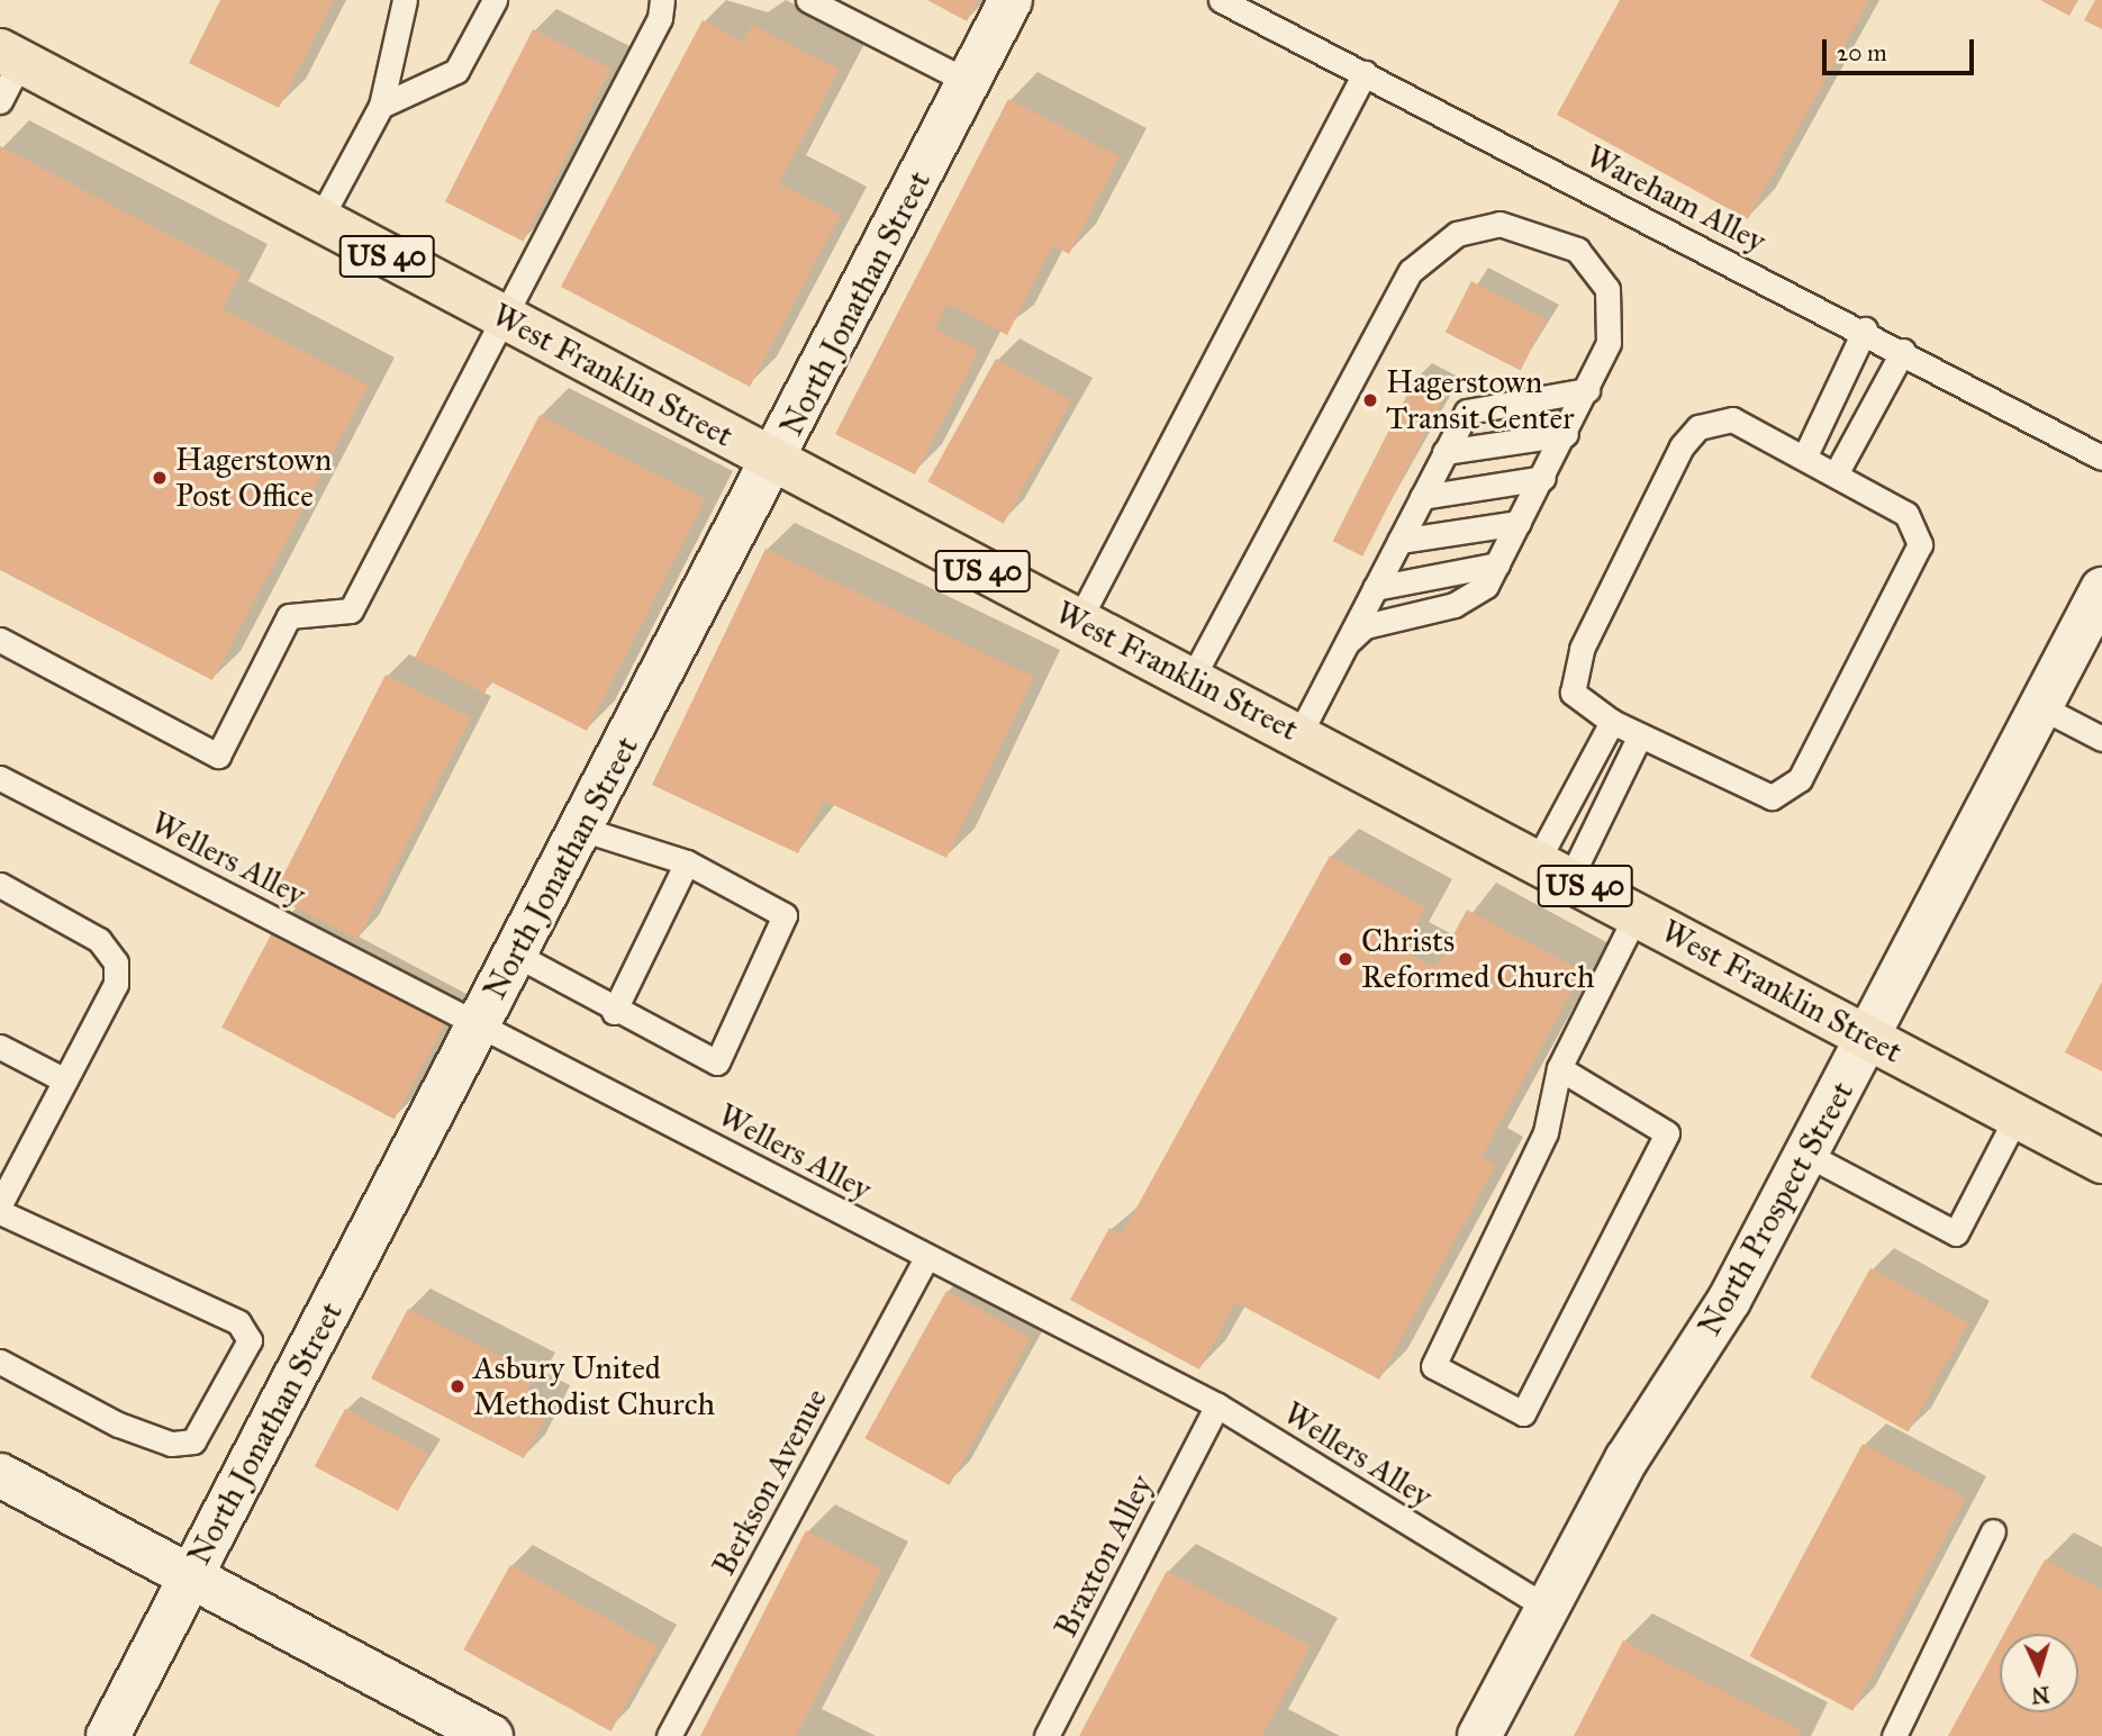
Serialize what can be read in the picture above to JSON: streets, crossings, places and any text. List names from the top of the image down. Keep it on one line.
{"streets":{"main road":["US 40","North Jonathan Street","West Franklin Street","North Prospect Street"],"lane":["Wareham Alley","Wellers Alley","Berkson Avenue","Braxton Alley"]},"crossings":[["North Jonathan Street","West Franklin Street"],["North Jonathan Street","Wellers Alley"],["West Franklin Street","North Prospect Street"],["Wellers Alley","North Prospect Street"],["Wellers Alley","Berkson Avenue"],["Wellers Alley","Braxton Alley"]],"places":["Hagerstown Transit Center","Hagerstown Post Office","Christs Reformed Church","Asbury United Methodist Church"],"scale_bar":"20 m","north":"bottom"}
